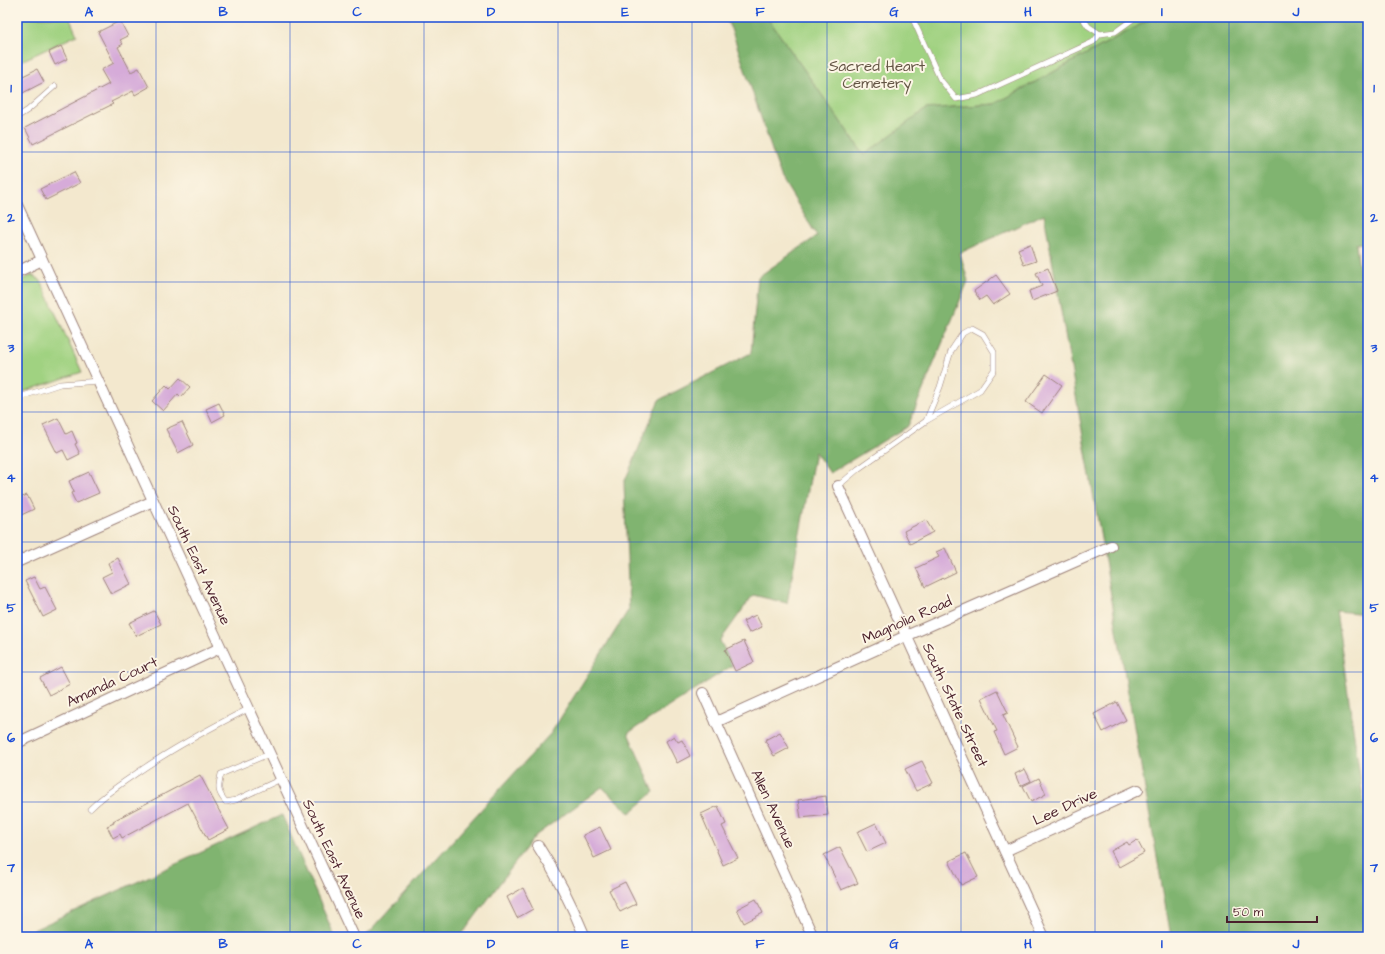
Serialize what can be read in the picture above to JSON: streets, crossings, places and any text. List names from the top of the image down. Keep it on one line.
{"streets":{"street":["South East Avenue","Magnolia Road","Amanda Court","South State Street","Lee Drive","Allen Avenue"]},"crossings":[["South East Avenue","Amanda Court"],["Magnolia Road","South State Street"],["Magnolia Road","Allen Avenue"],["South State Street","Lee Drive"]],"parks":["Sacred Heart Cemetery"],"scale_bar":"50 m","grid":{"columns":["A","B","C","D","E","F","G","H","I","J"],"rows":["1","2","3","4","5","6","7"]}}
